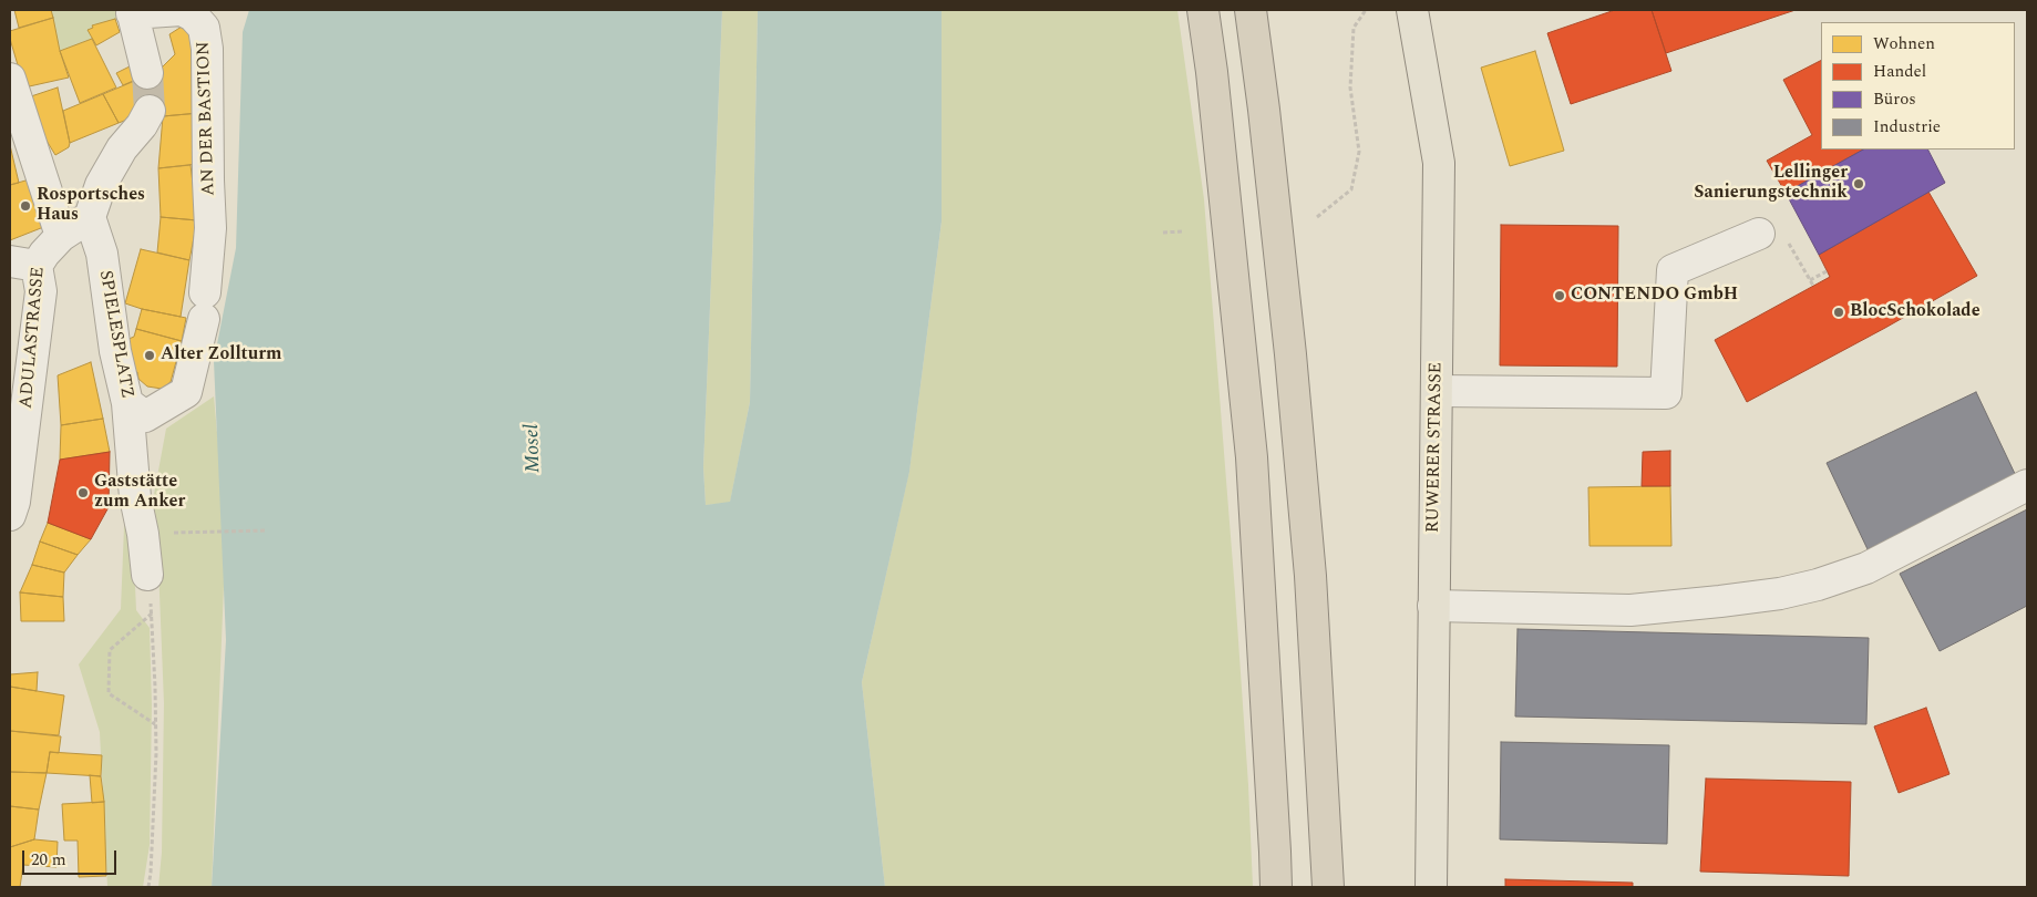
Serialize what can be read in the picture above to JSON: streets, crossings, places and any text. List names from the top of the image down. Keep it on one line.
{"streets":{"main road":["RUWERER STRASSE"],"street":["AN DER BASTION","SPIELESPLATZ","ADULASTRASSE"]},"crossings":[["AN DER BASTION","SPIELESPLATZ"],["SPIELESPLATZ","ADULASTRASSE"]],"water":["Mosel"],"places":["Lellinger Sanierungstechnik","Rosportsches Haus","CONTENDO GmbH","BlocSchokolade","Alter Zollturm","Gaststätte zum Anker"],"legend":["Wohnen","Handel","Büros","Industrie"],"scale_bar":"20 m"}
